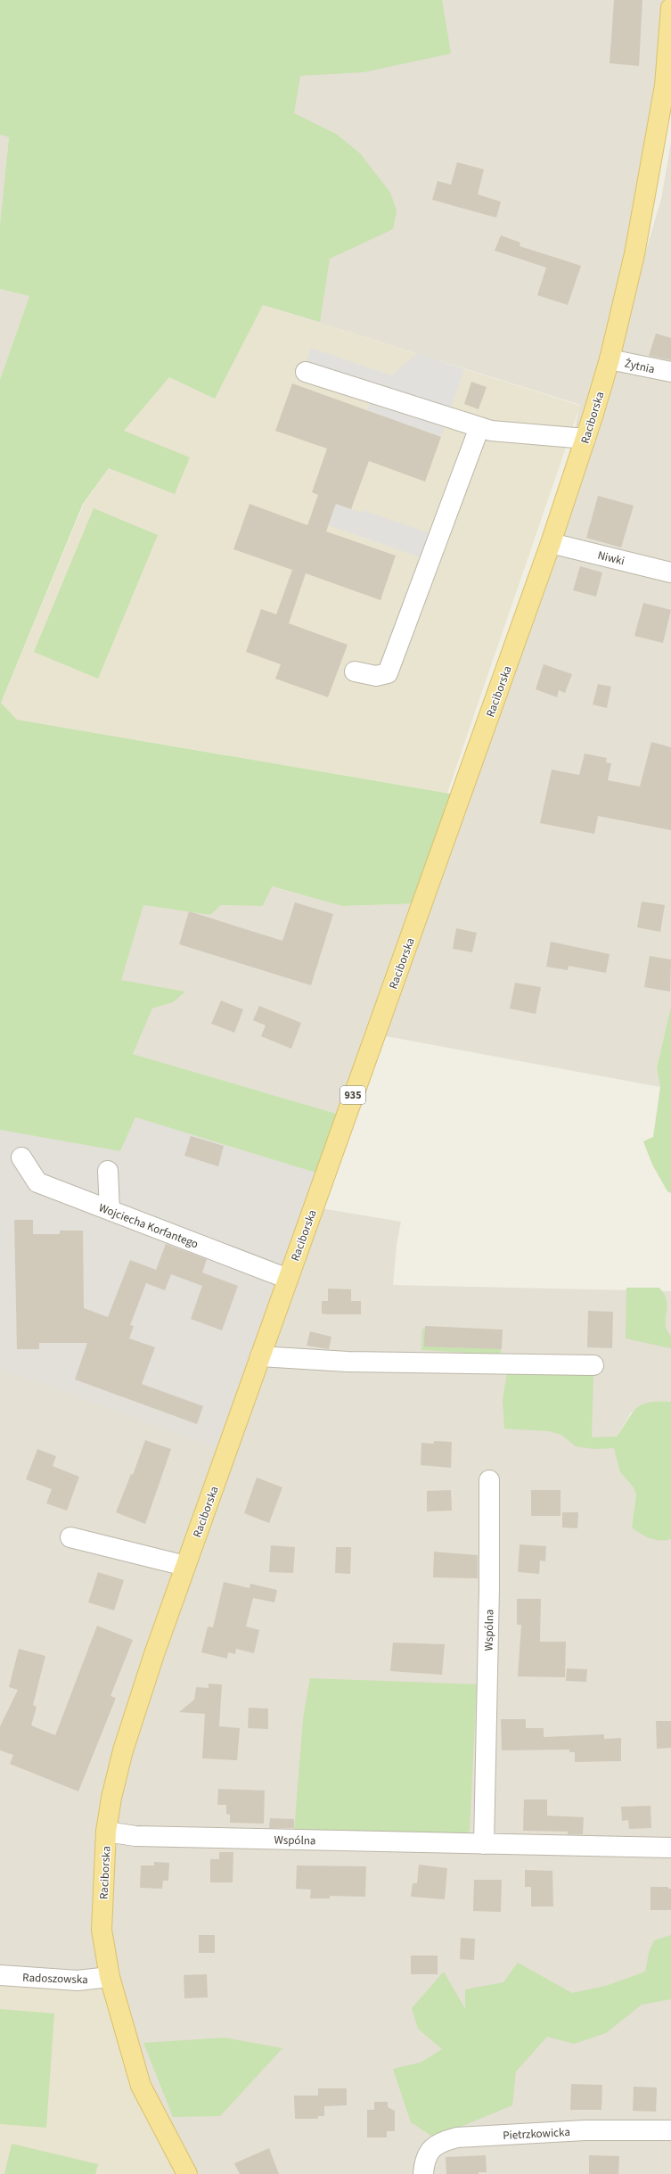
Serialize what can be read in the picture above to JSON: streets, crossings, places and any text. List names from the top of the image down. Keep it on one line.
{"streets":{"main road":["Raciborska","935"],"street":["Żytnia","Niwki","Wojciecha Korfantego","Wspólna","Radoszowska","Pietrzkowicka"]},"crossings":[["Żytnia","Raciborska"],["Raciborska","Niwki"],["Raciborska","Wojciecha Korfantego"],["Raciborska","Wspólna"],["Raciborska","Radoszowska"]]}
